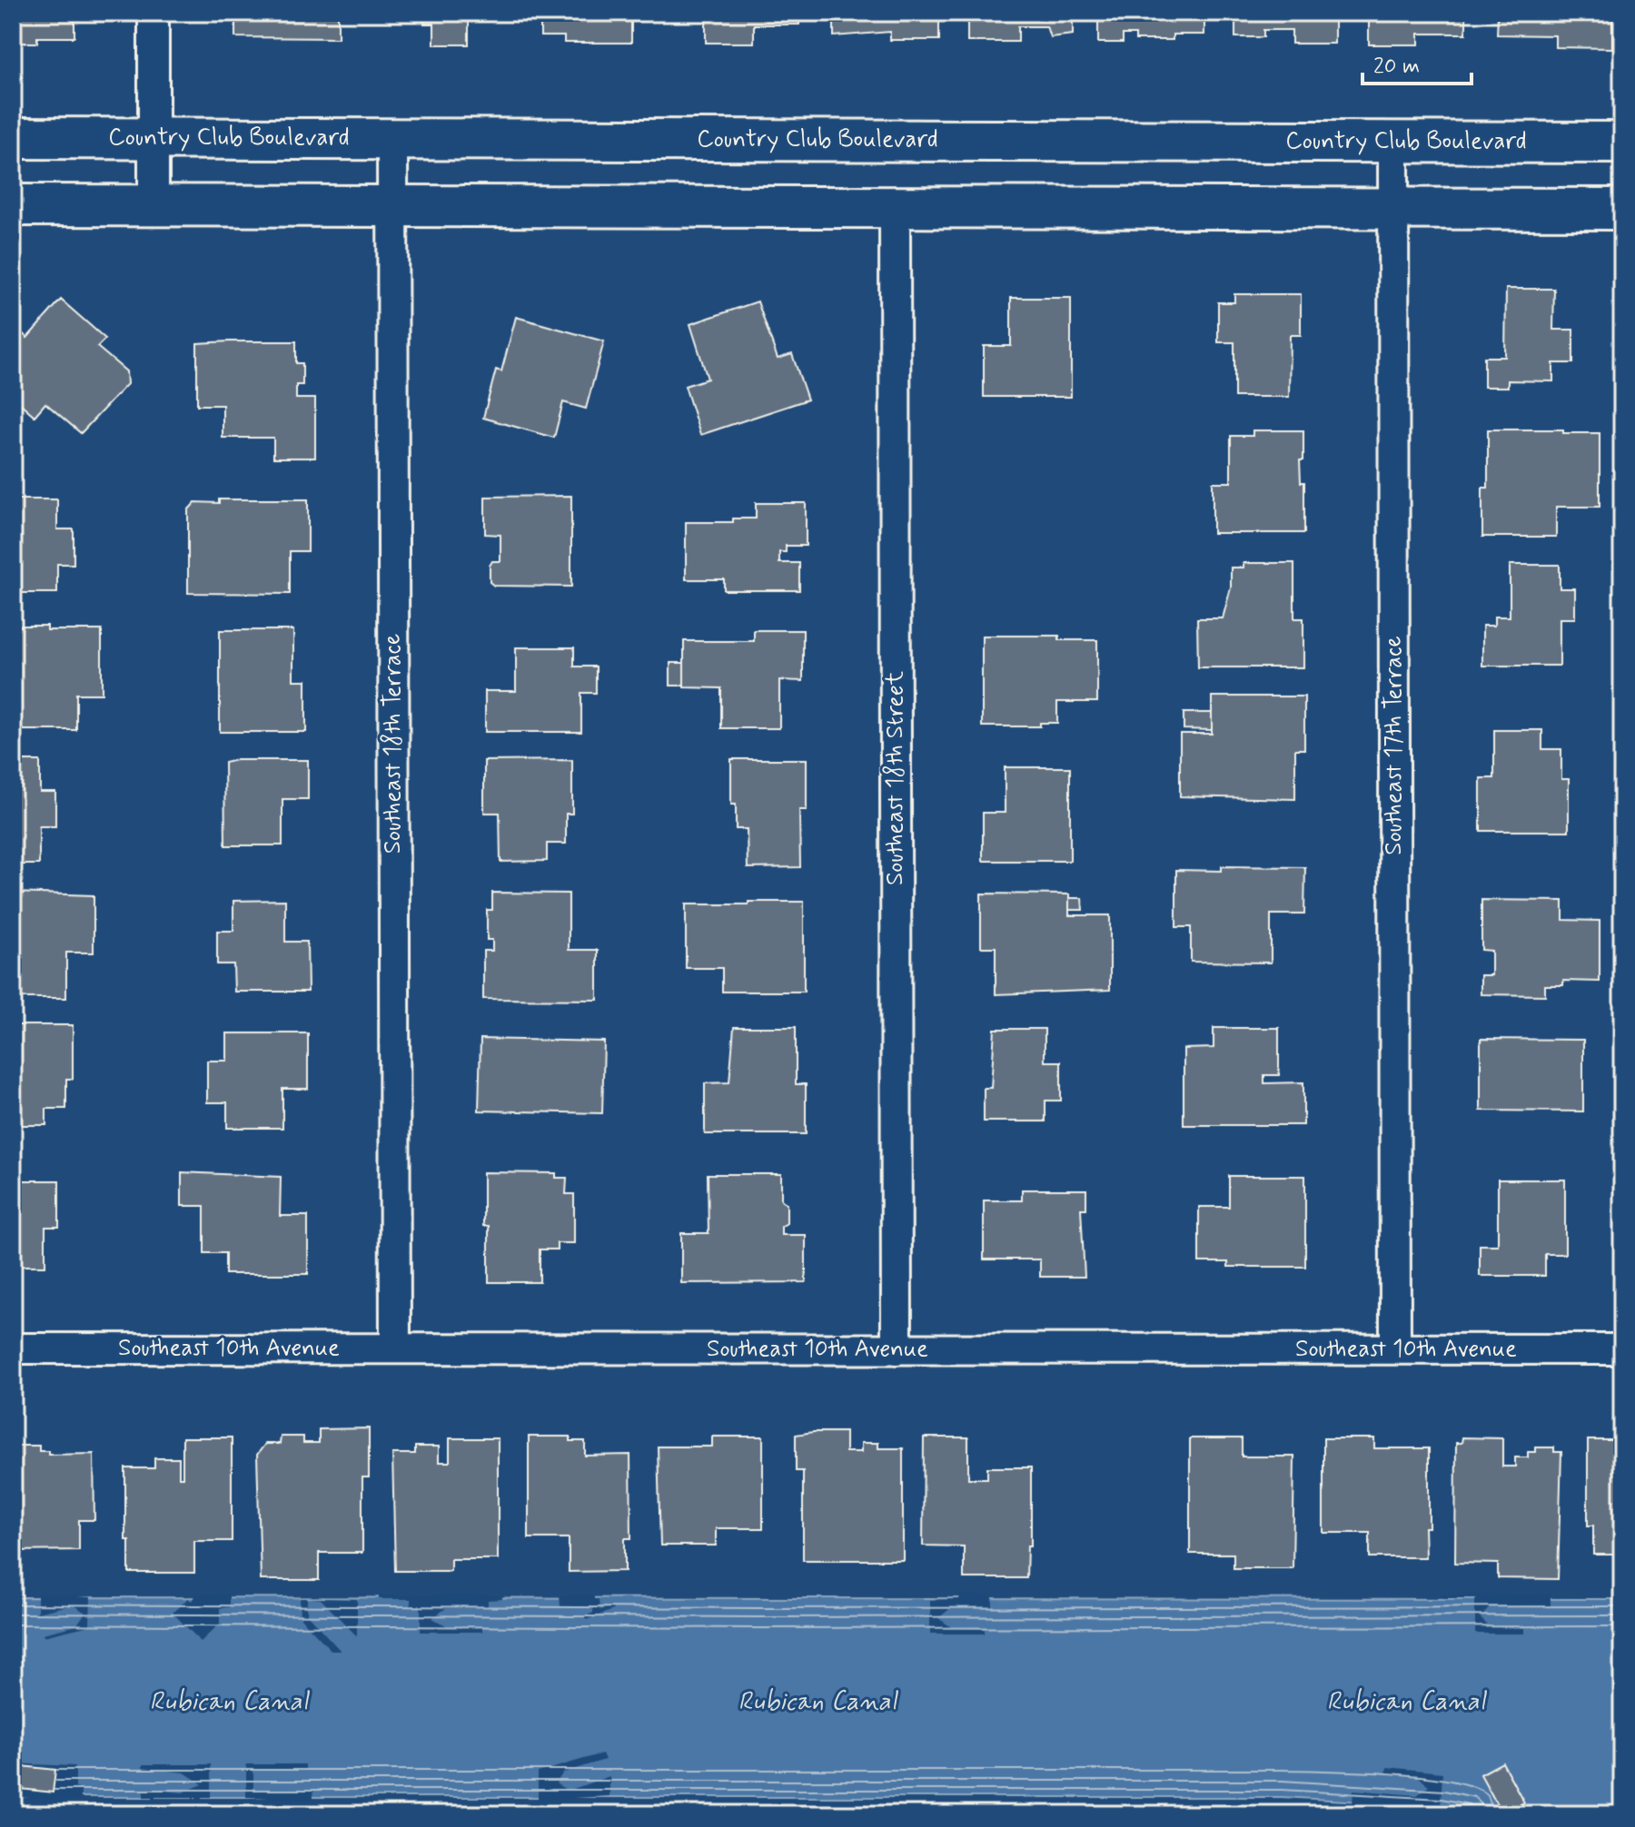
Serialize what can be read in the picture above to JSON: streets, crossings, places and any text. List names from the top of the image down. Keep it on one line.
{"streets":{"main road":["Country Club Boulevard"],"street":["Southeast 18th Terrace","Southeast 17th Terrace","Southeast 18th Street","Southeast 10th Avenue"]},"crossings":[["Country Club Boulevard","Southeast 18th Terrace"],["Country Club Boulevard","Southeast 17th Terrace"],["Southeast 18th Terrace","Southeast 10th Avenue"],["Southeast 17th Terrace","Southeast 10th Avenue"],["Southeast 18th Street","Southeast 10th Avenue"]],"water":["Rubican Canal"],"scale_bar":"20 m"}
